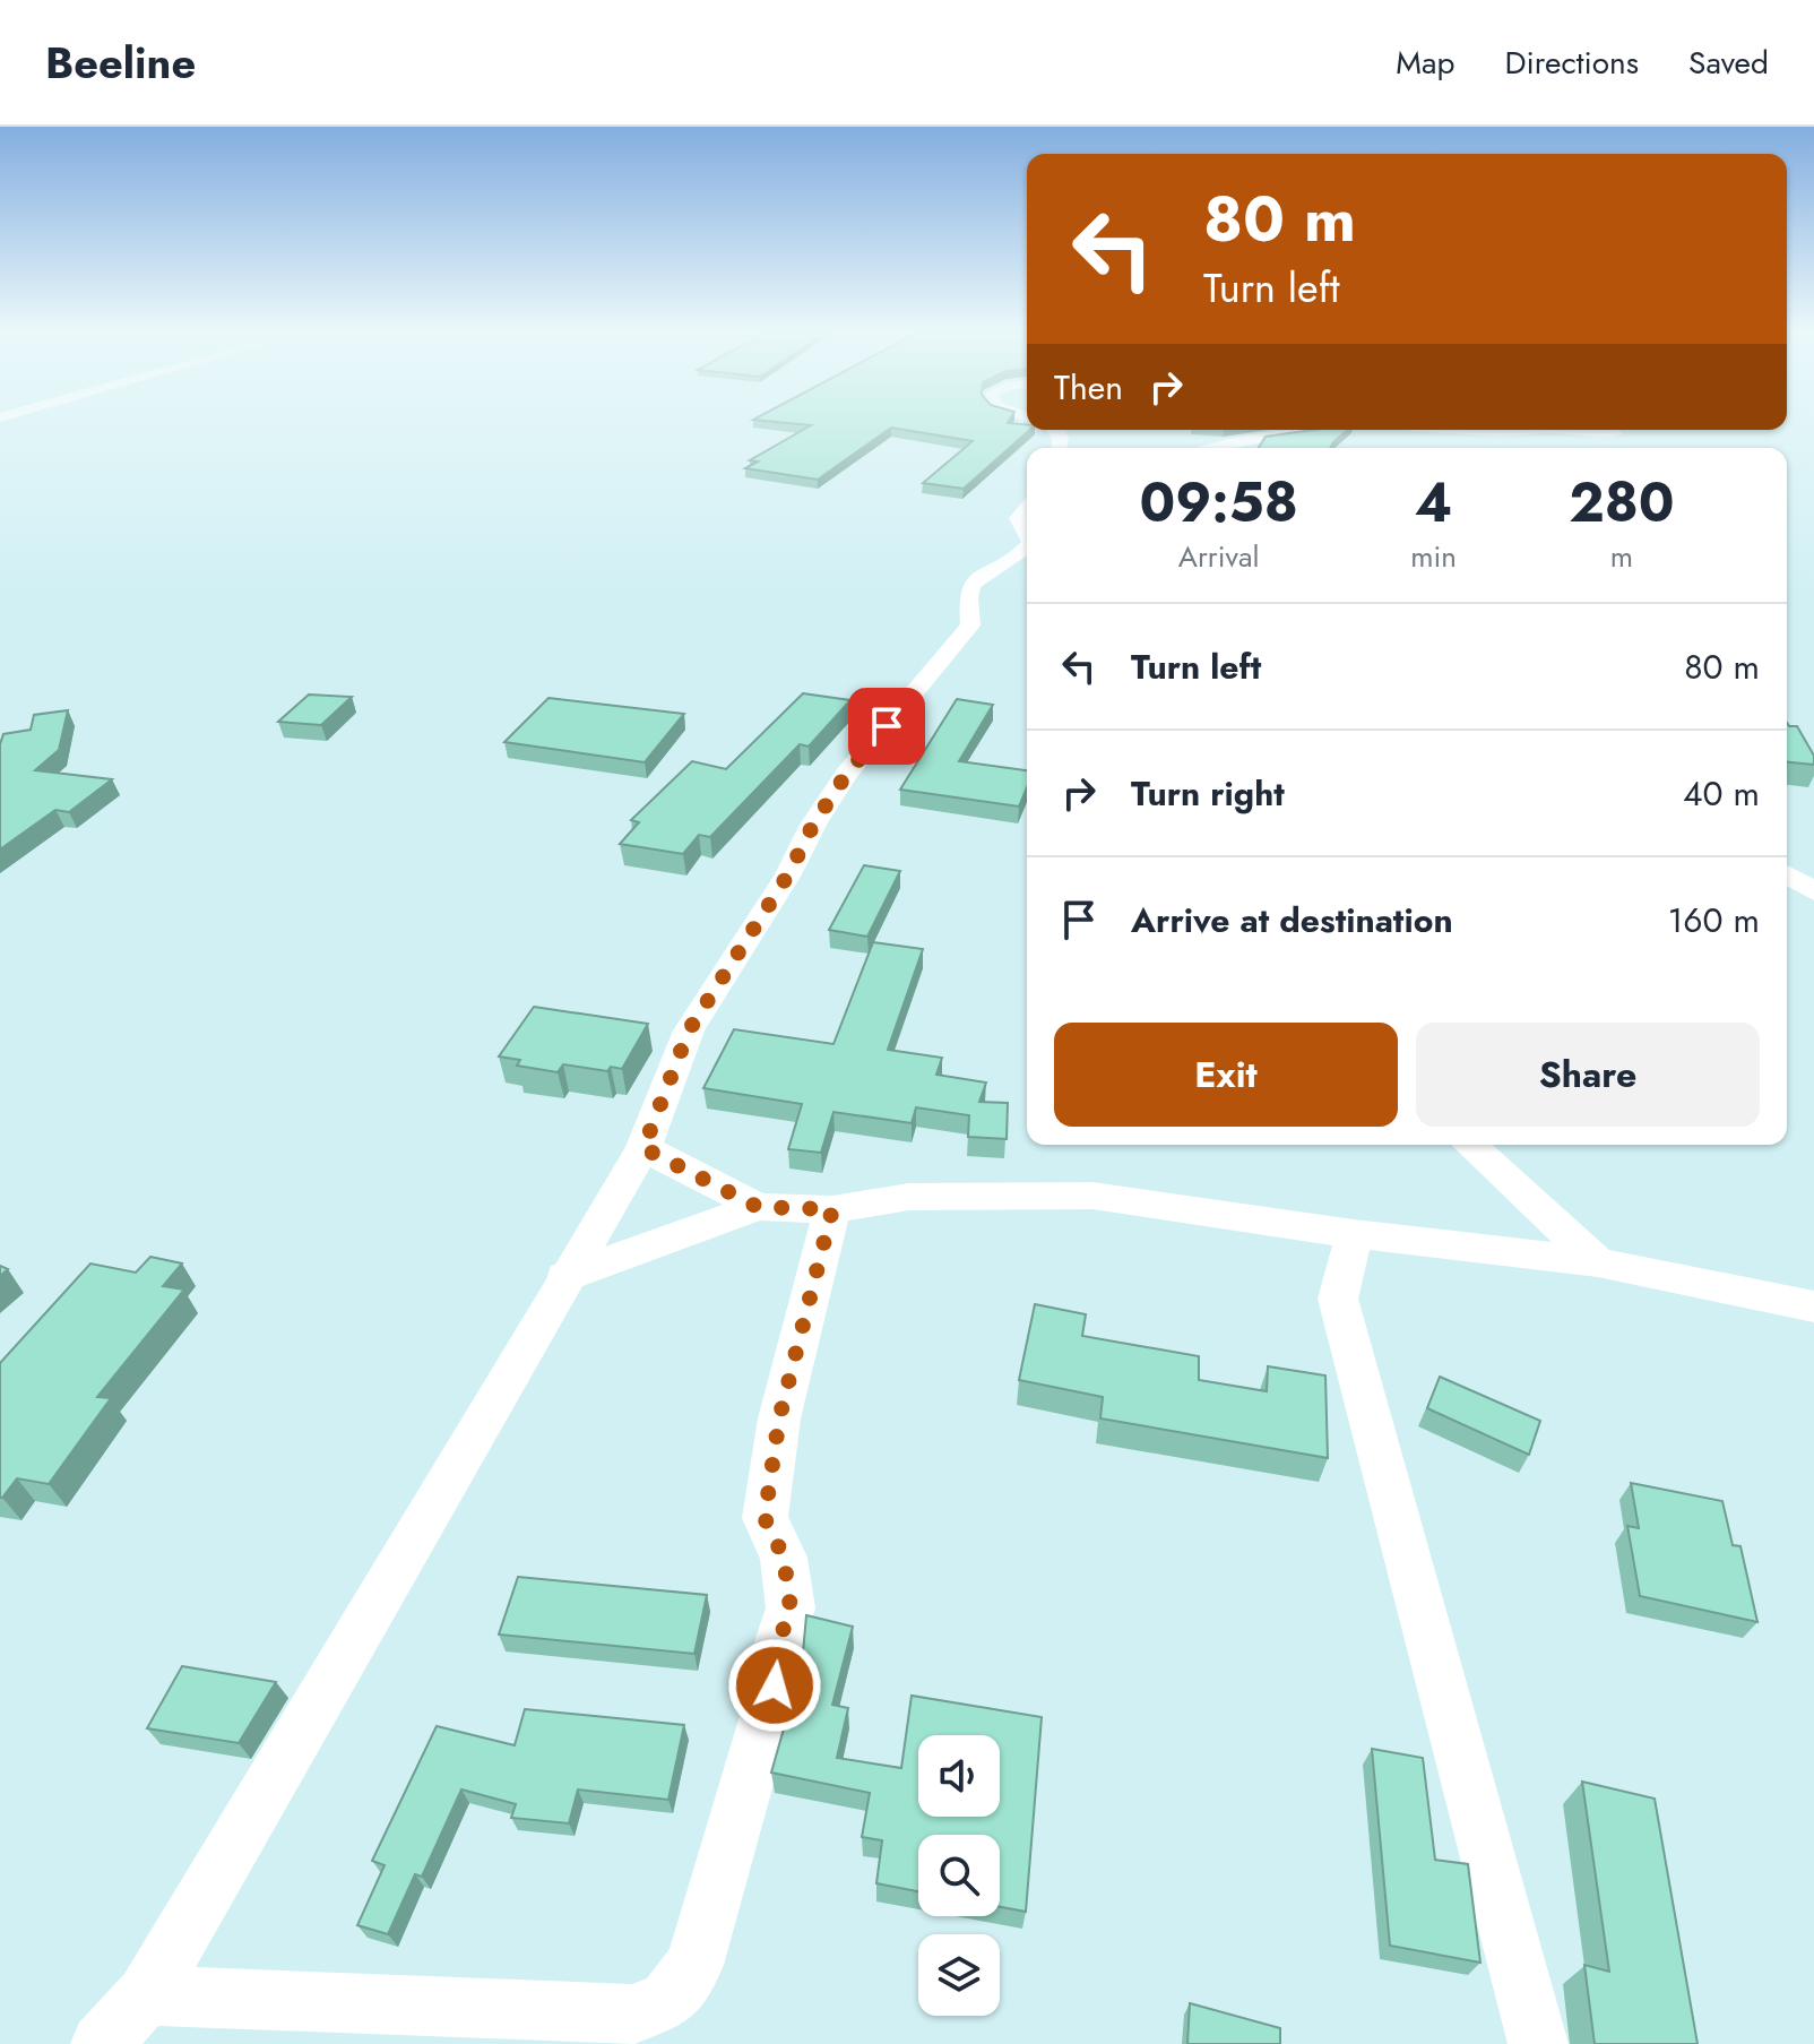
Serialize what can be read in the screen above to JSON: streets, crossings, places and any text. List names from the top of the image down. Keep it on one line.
{"page":{"header":"Beeline","nav":["Map","Directions","Saved"],"turn":["80 m","Turn left"],"then":"Then","eta":["09:58","Arrival","4","min","280","m"],"list":[{"name":"Turn left","value":"80 m"},{"name":"Turn right","value":"40 m"},{"name":"Arrive at destination","value":"160 m"}],"buttons":["Exit","Share"]}}
